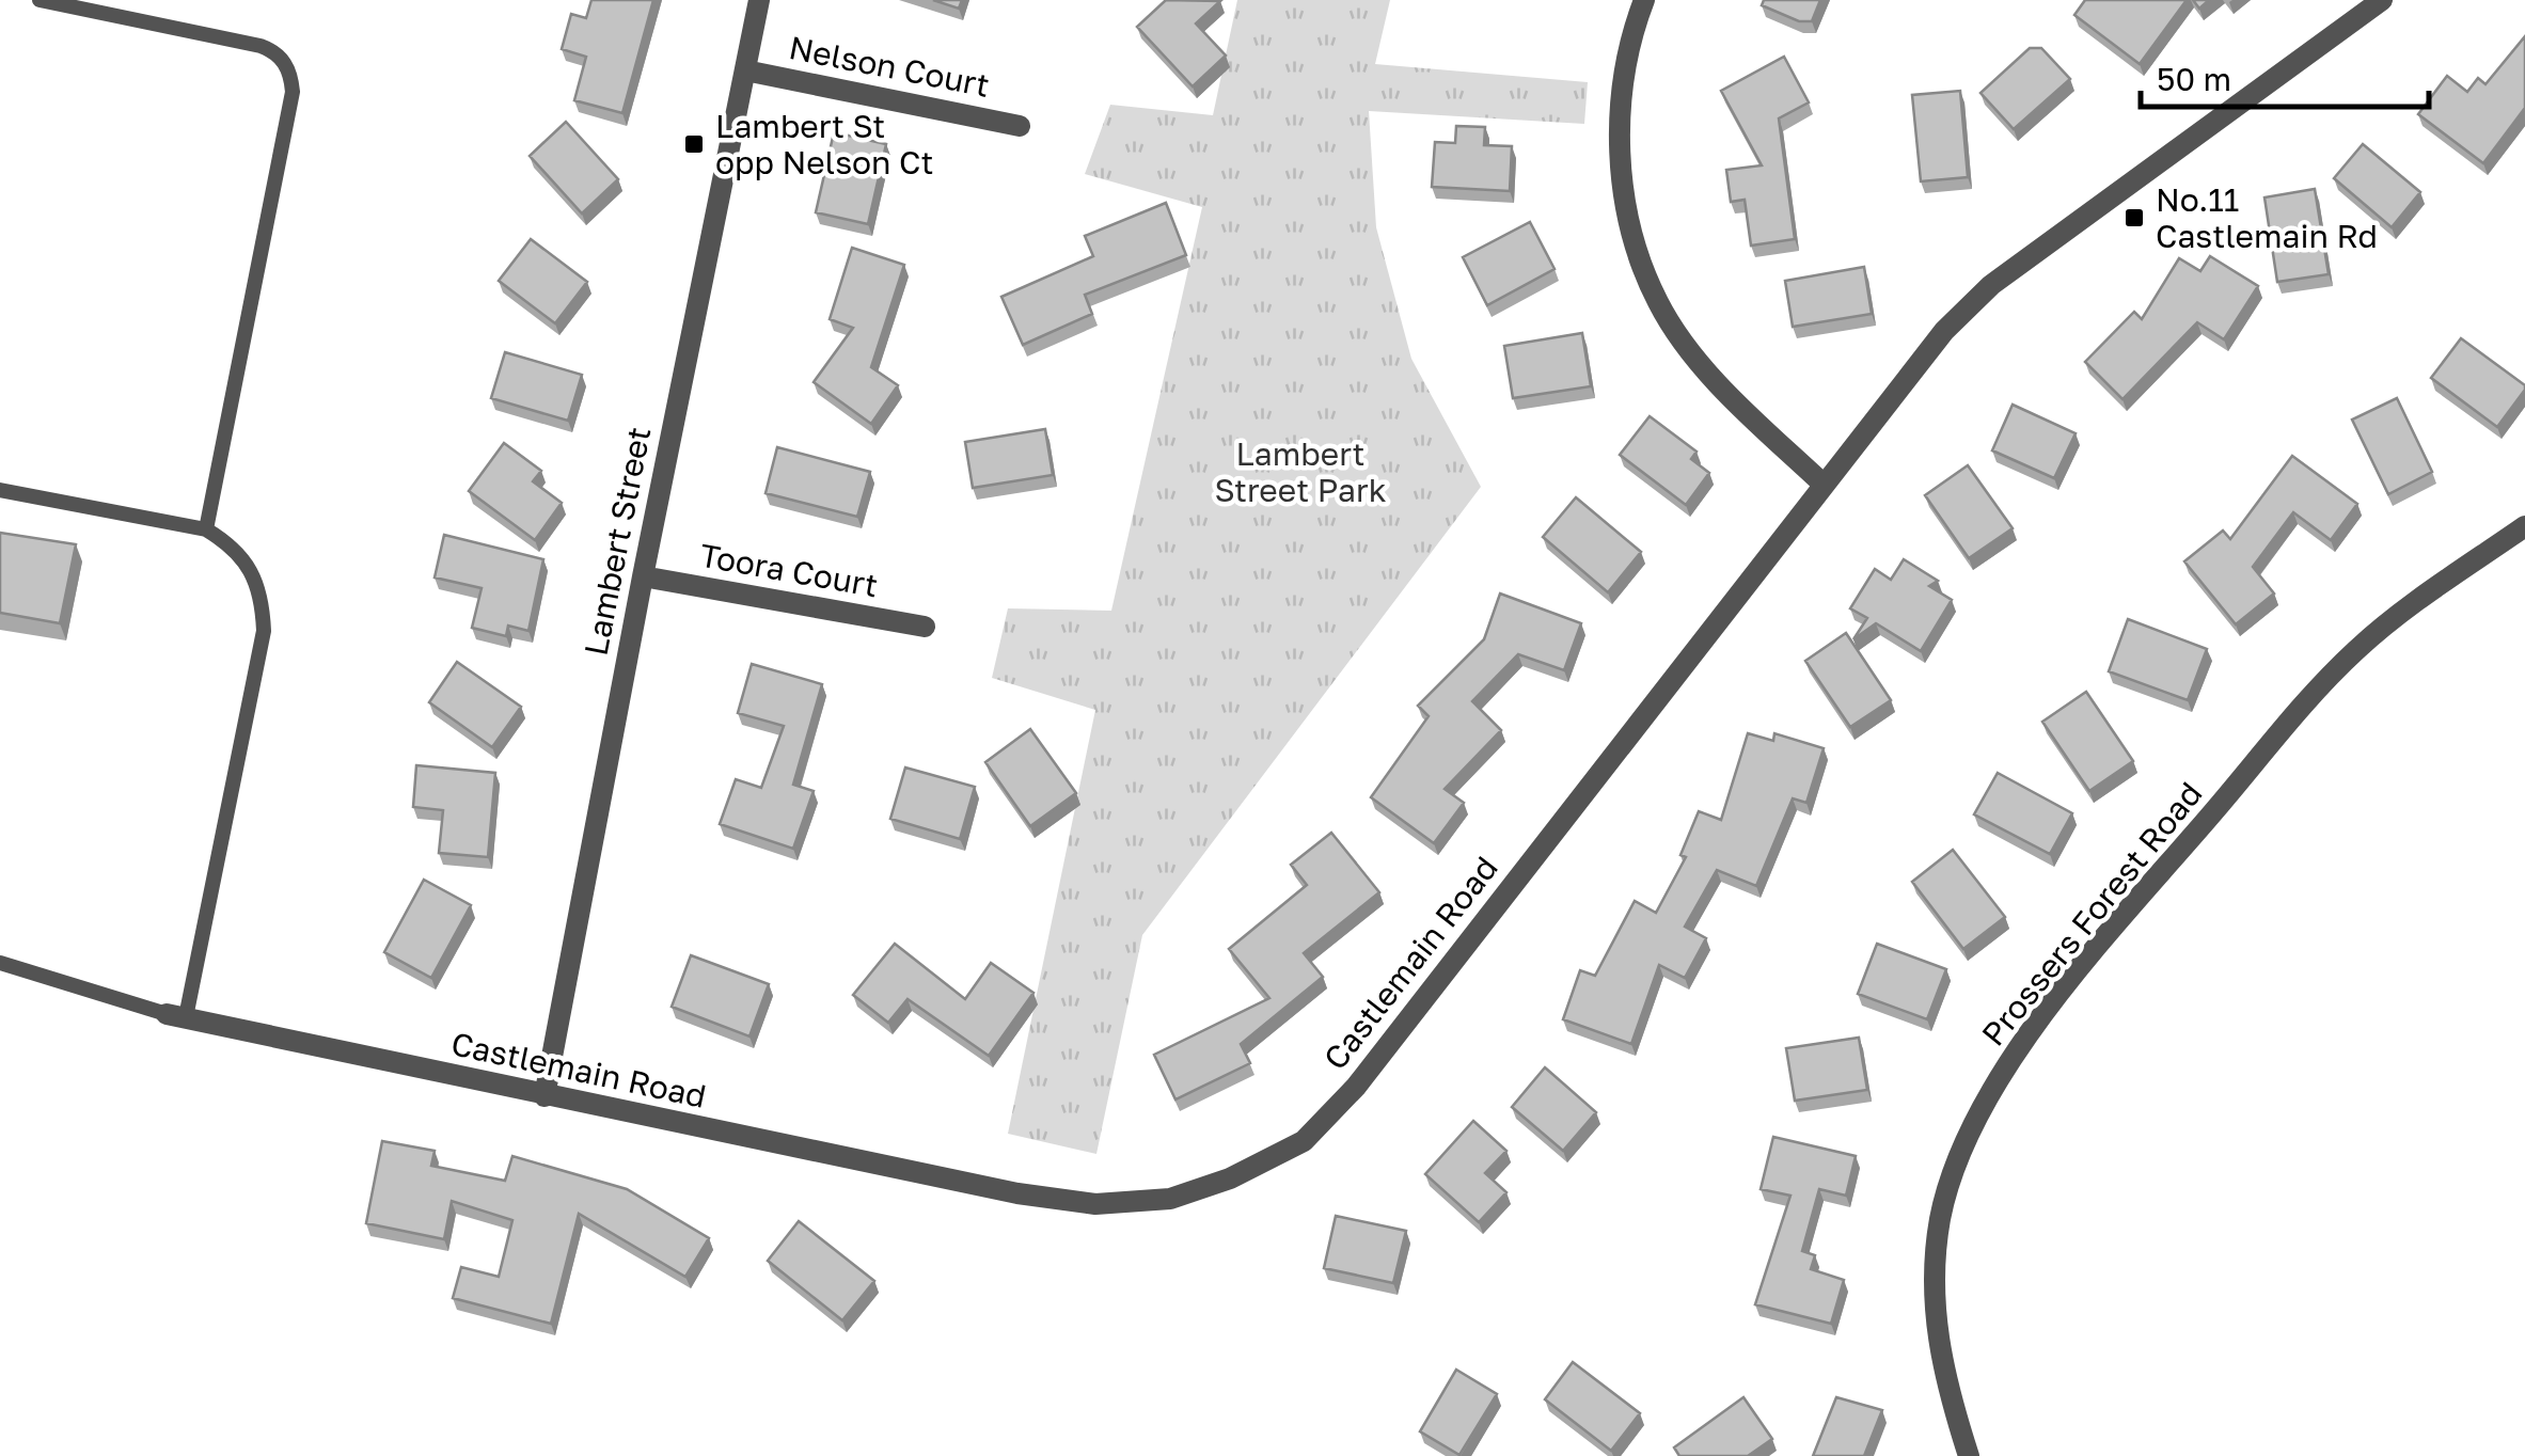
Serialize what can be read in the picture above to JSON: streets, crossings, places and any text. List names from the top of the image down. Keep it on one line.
{"streets":{"street":["Nelson Court","Lambert Street","Toora Court","Prossers Forest Road","Castlemain Road"]},"crossings":[["Nelson Court","Lambert Street"],["Lambert Street","Toora Court"],["Lambert Street","Castlemain Road"]],"parks":["Lambert Street Park"],"places":{"transit":["Lambert St opp Nelson Ct","No.11 Castlemain Rd"]},"scale_bar":"50 m"}
